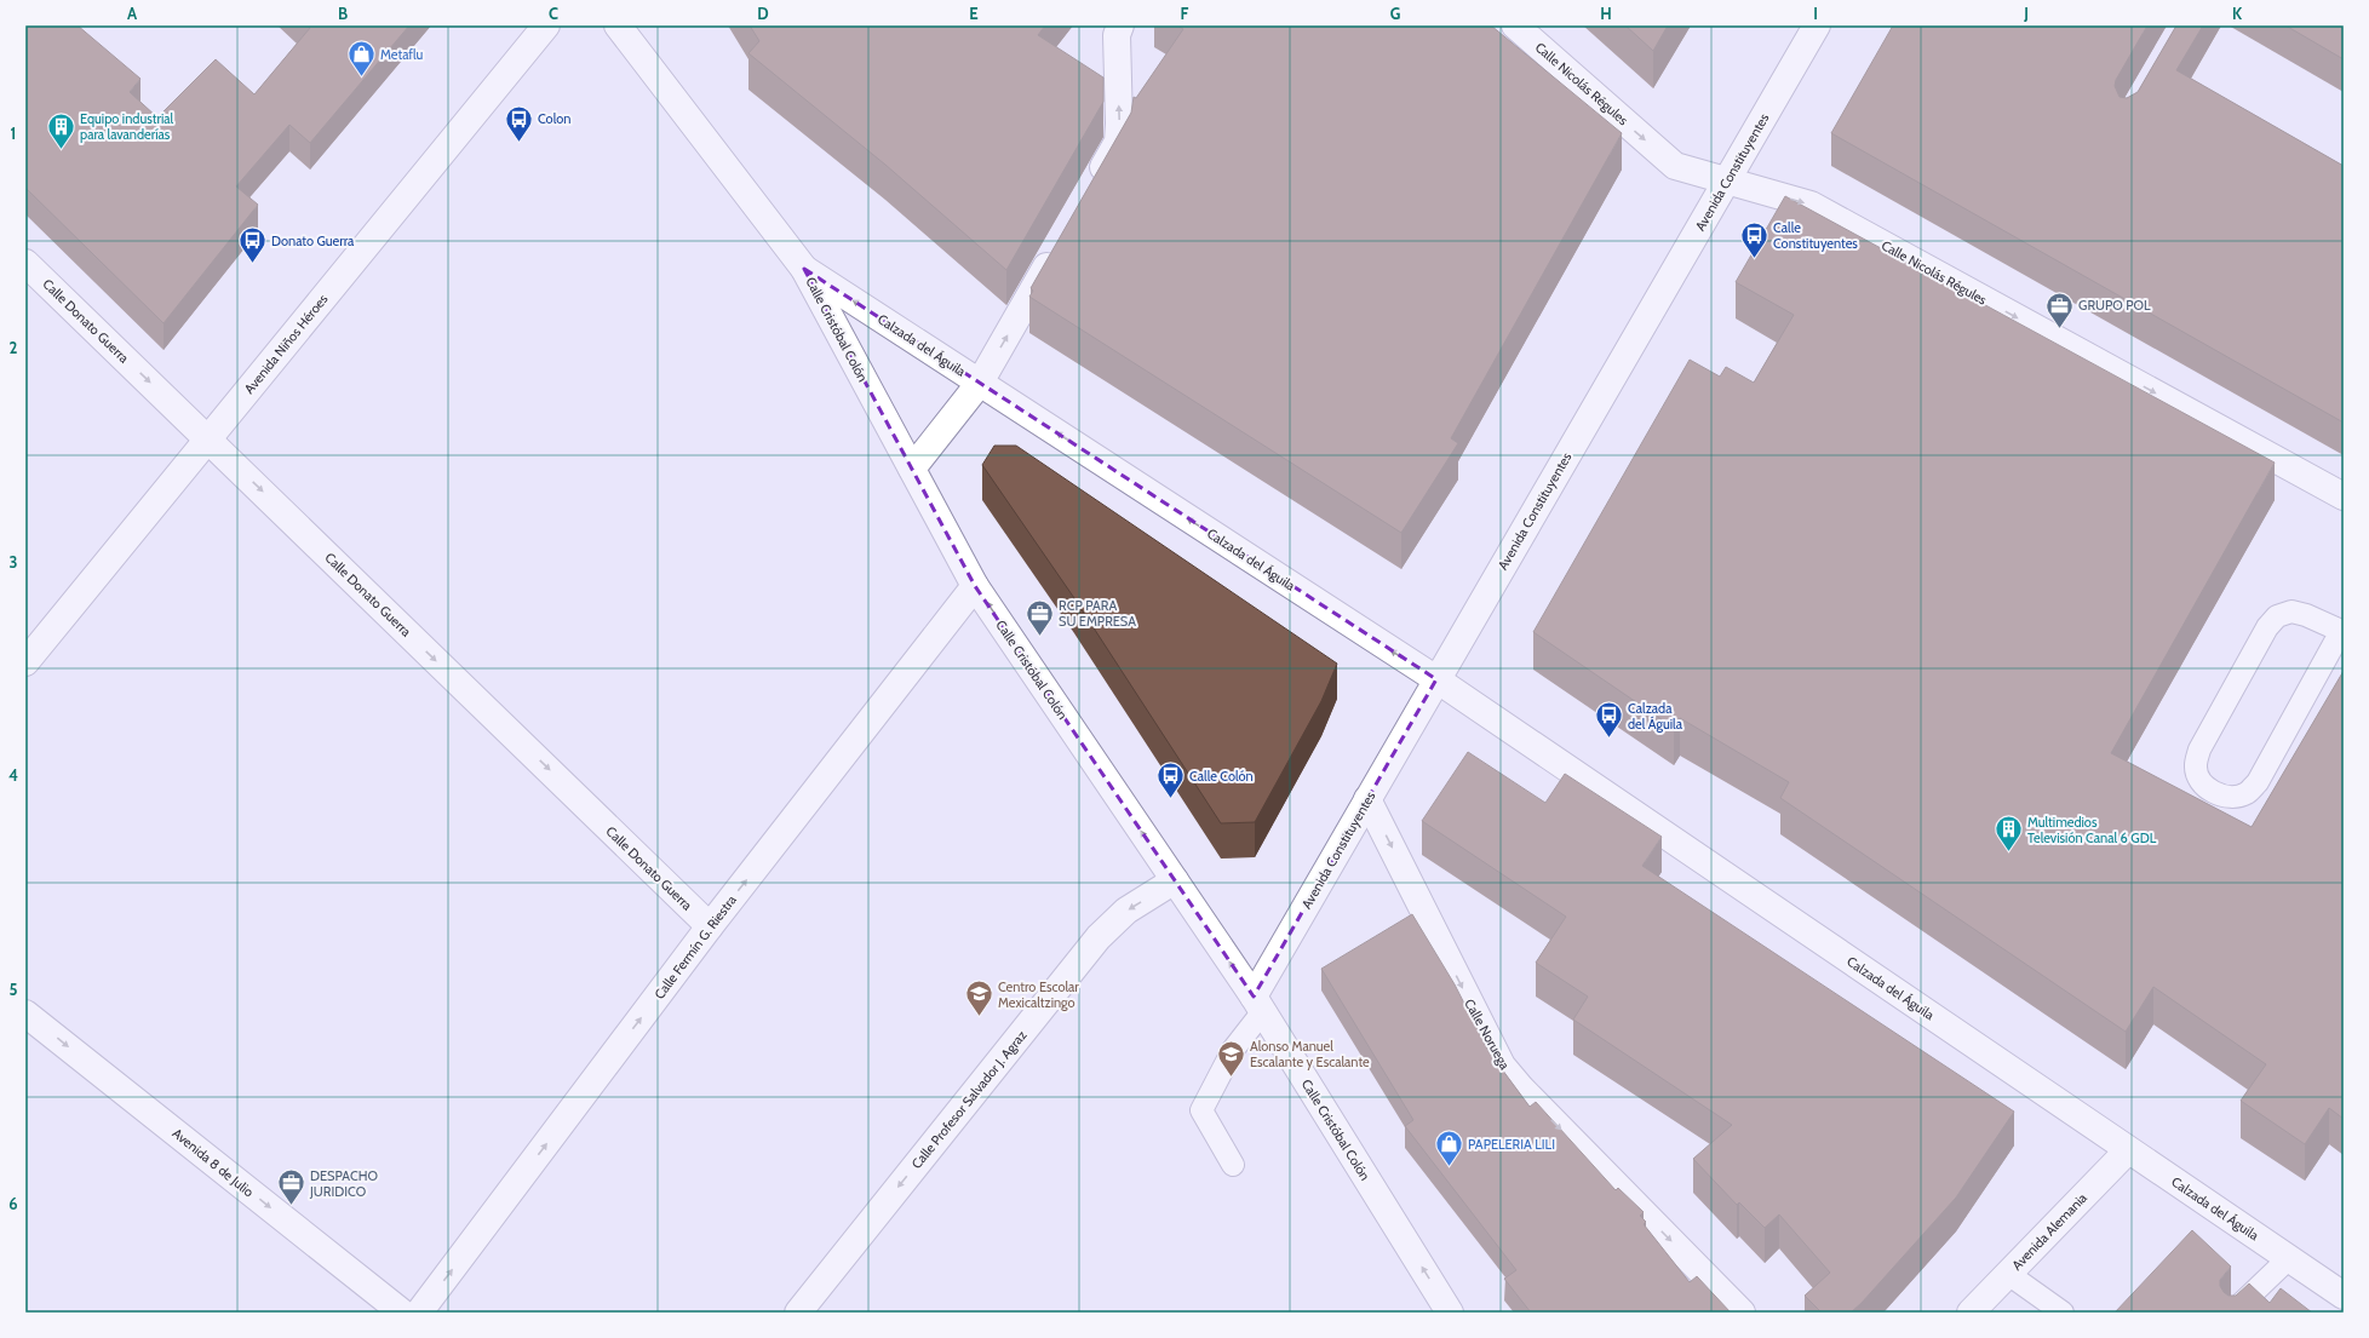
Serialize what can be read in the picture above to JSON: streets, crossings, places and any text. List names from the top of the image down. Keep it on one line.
{"streets":{"street":["Calle Nicolás Régules","Avenida Constituyentes","Calle Donato Guerra","Calle Cristóbal Colón","Avenida Niños Héroes","Calzada del Águila","Calle Fermín G. Riestra","Calle Noruega","Calle Profesor Salvador J. Agraz","Avenida 8 de Julio","Avenida Alemania"]},"crossings":[["Calle Nicolás Régules","Avenida Constituyentes"],["Avenida Constituyentes","Calle Cristóbal Colón"],["Avenida Constituyentes","Calzada del Águila"],["Avenida Constituyentes","Calle Noruega"],["Calle Donato Guerra","Avenida Niños Héroes"],["Calle Donato Guerra","Calle Fermín G. Riestra"],["Calle Cristóbal Colón","Calzada del Águila"],["Calle Cristóbal Colón","Calle Fermín G. Riestra"],["Calle Cristóbal Colón","Calle Profesor Salvador J. Agraz"],["Calzada del Águila","Avenida Alemania"]],"one_way":["Calle Nicolás Régules","Calle Donato Guerra","Calle Cristóbal Colón","Calzada del Águila","Calle Fermín G. Riestra","Calle Noruega","Calle Profesor Salvador J. Agraz","Avenida 8 de Julio"],"places":{"shop":["Metaflu","PAPELERIA LILI"],"bus stop":["Colon","Calle Constituyentes","Donato Guerra","Calzada del Águila","Calle Colón"],"building":["Equipo industrial para lavanderías","Multimedios Televisión Canal 6 GDL"],"office":["GRUPO POL","RCP PARA SU EMPRESA","DESPACHO JURIDICO"],"school or university":["Centro Escolar Mexicaltzingo","Alonso Manuel Escalante y Escalante"]},"grid":{"columns":["A","B","C","D","E","F","G","H","I","J","K"],"rows":["1","2","3","4","5","6"]}}
